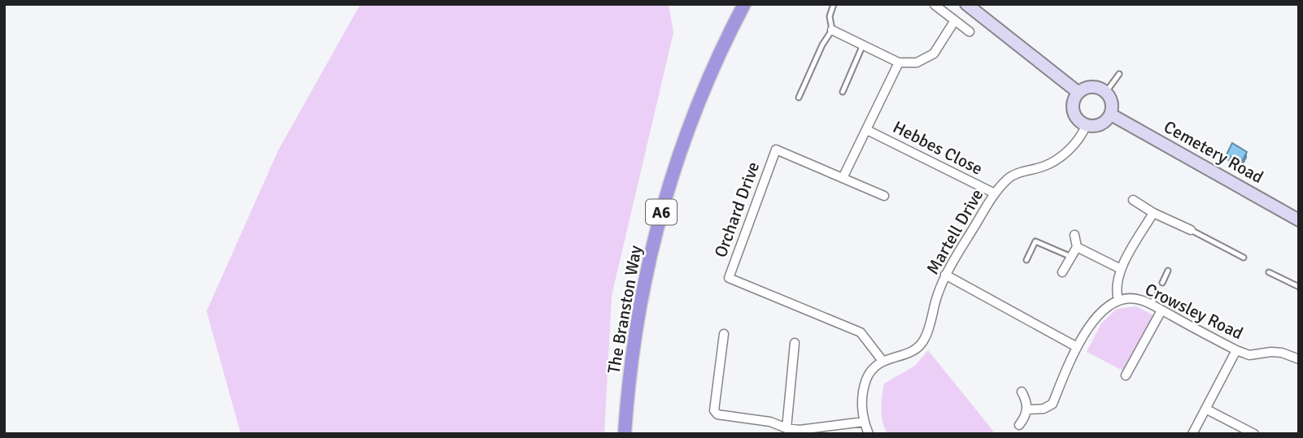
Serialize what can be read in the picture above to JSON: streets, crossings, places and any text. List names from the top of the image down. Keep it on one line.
{"streets":{"highway":["A6","The Branston Way"],"main road":["Cemetery Road"],"street":["Hebbes Close","Orchard Drive","Martell Drive","Crowsley Road"]},"crossings":[["Hebbes Close","Martell Drive"],["Cemetery Road","Martell Drive"],["Orchard Drive","Martell Drive"]]}
